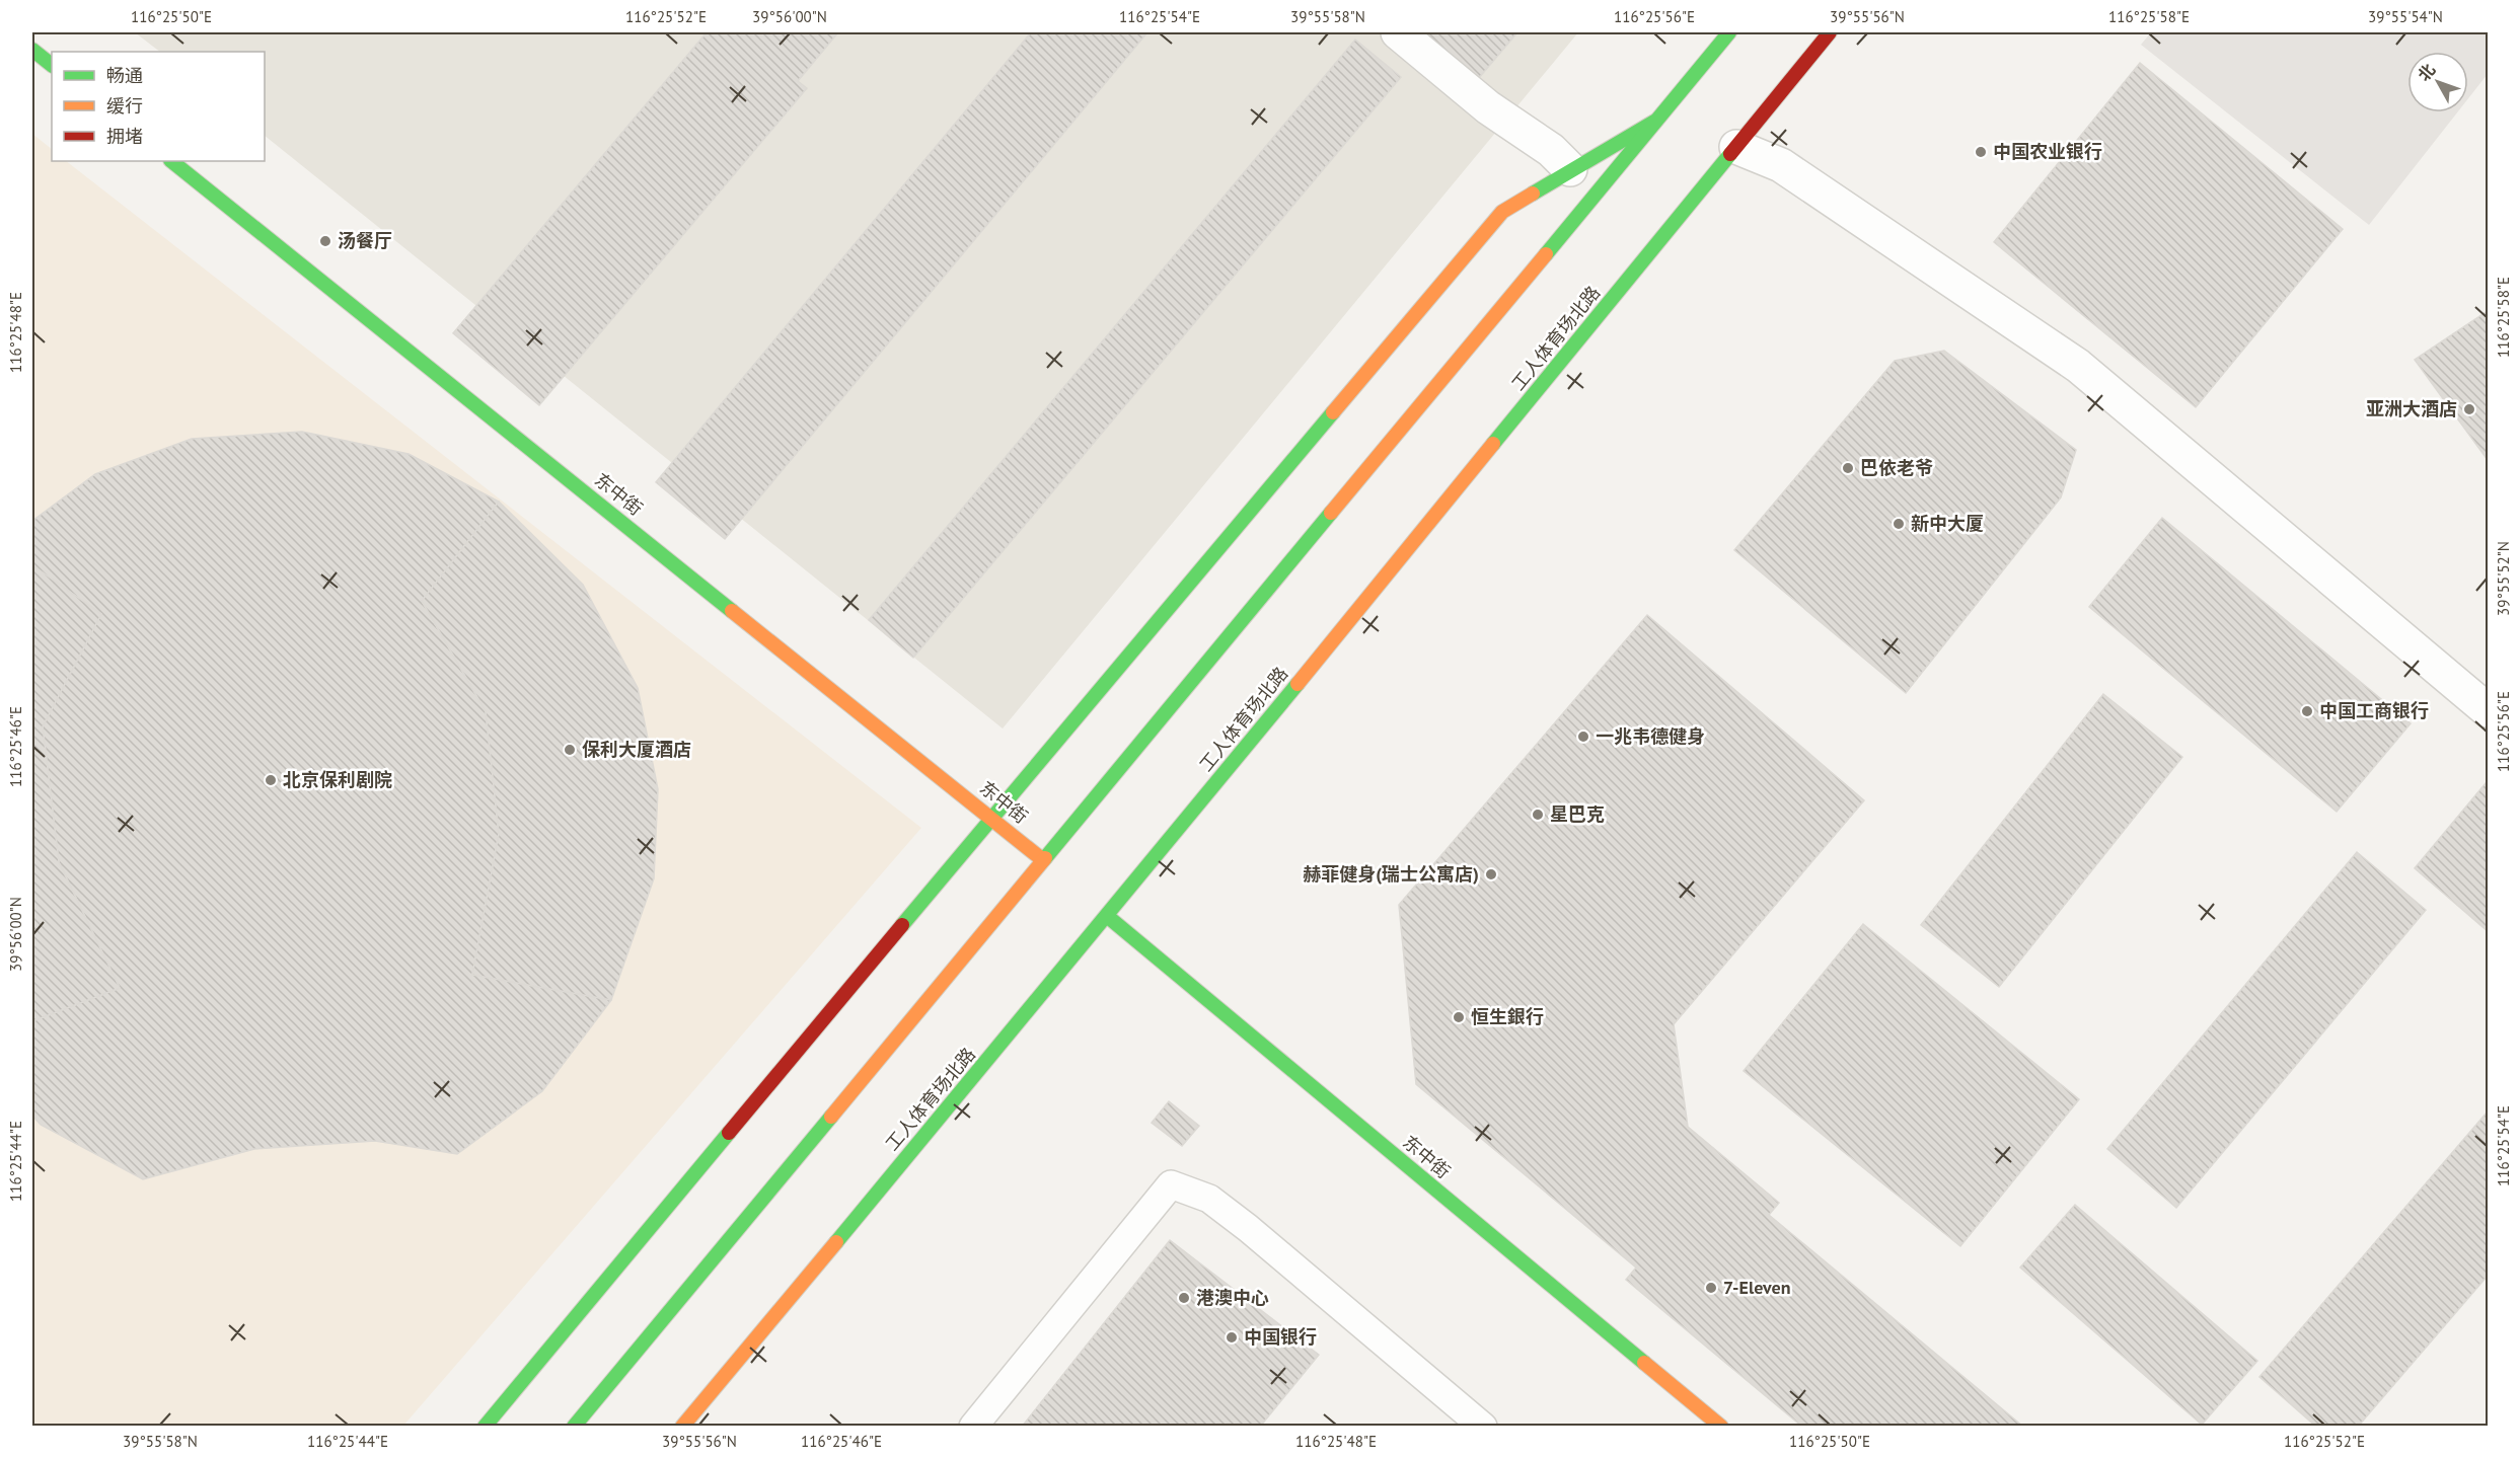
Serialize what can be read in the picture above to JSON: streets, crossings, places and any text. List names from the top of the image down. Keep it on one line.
{"streets":{"street":["工人体育场北路","东中街"]},"crossings":[["工人体育场北路","东中街"]],"places":["中国农业银行","汤餐厅","亚洲大酒店","巴依老爷","新中大厦","中国工商银行","一兆韦德健身","保利大厦酒店","北京保利剧院","星巴克","赫菲健身(瑞士公寓店)","恒生銀行","7-Eleven","港澳中心","中国银行"],"legend":["畅通","缓行","拥堵"],"north":"top left","coordinates":["116°25'50\"E","116°25'52\"E","39°56'00\"N","116°25'54\"E","39°55'58\"N","116°25'56\"E","39°55'56\"N","116°25'58\"E","39°55'54\"N","116°25'48\"E","39°55'52\"N","116°25'46\"E","116°25'44\"E"]}
